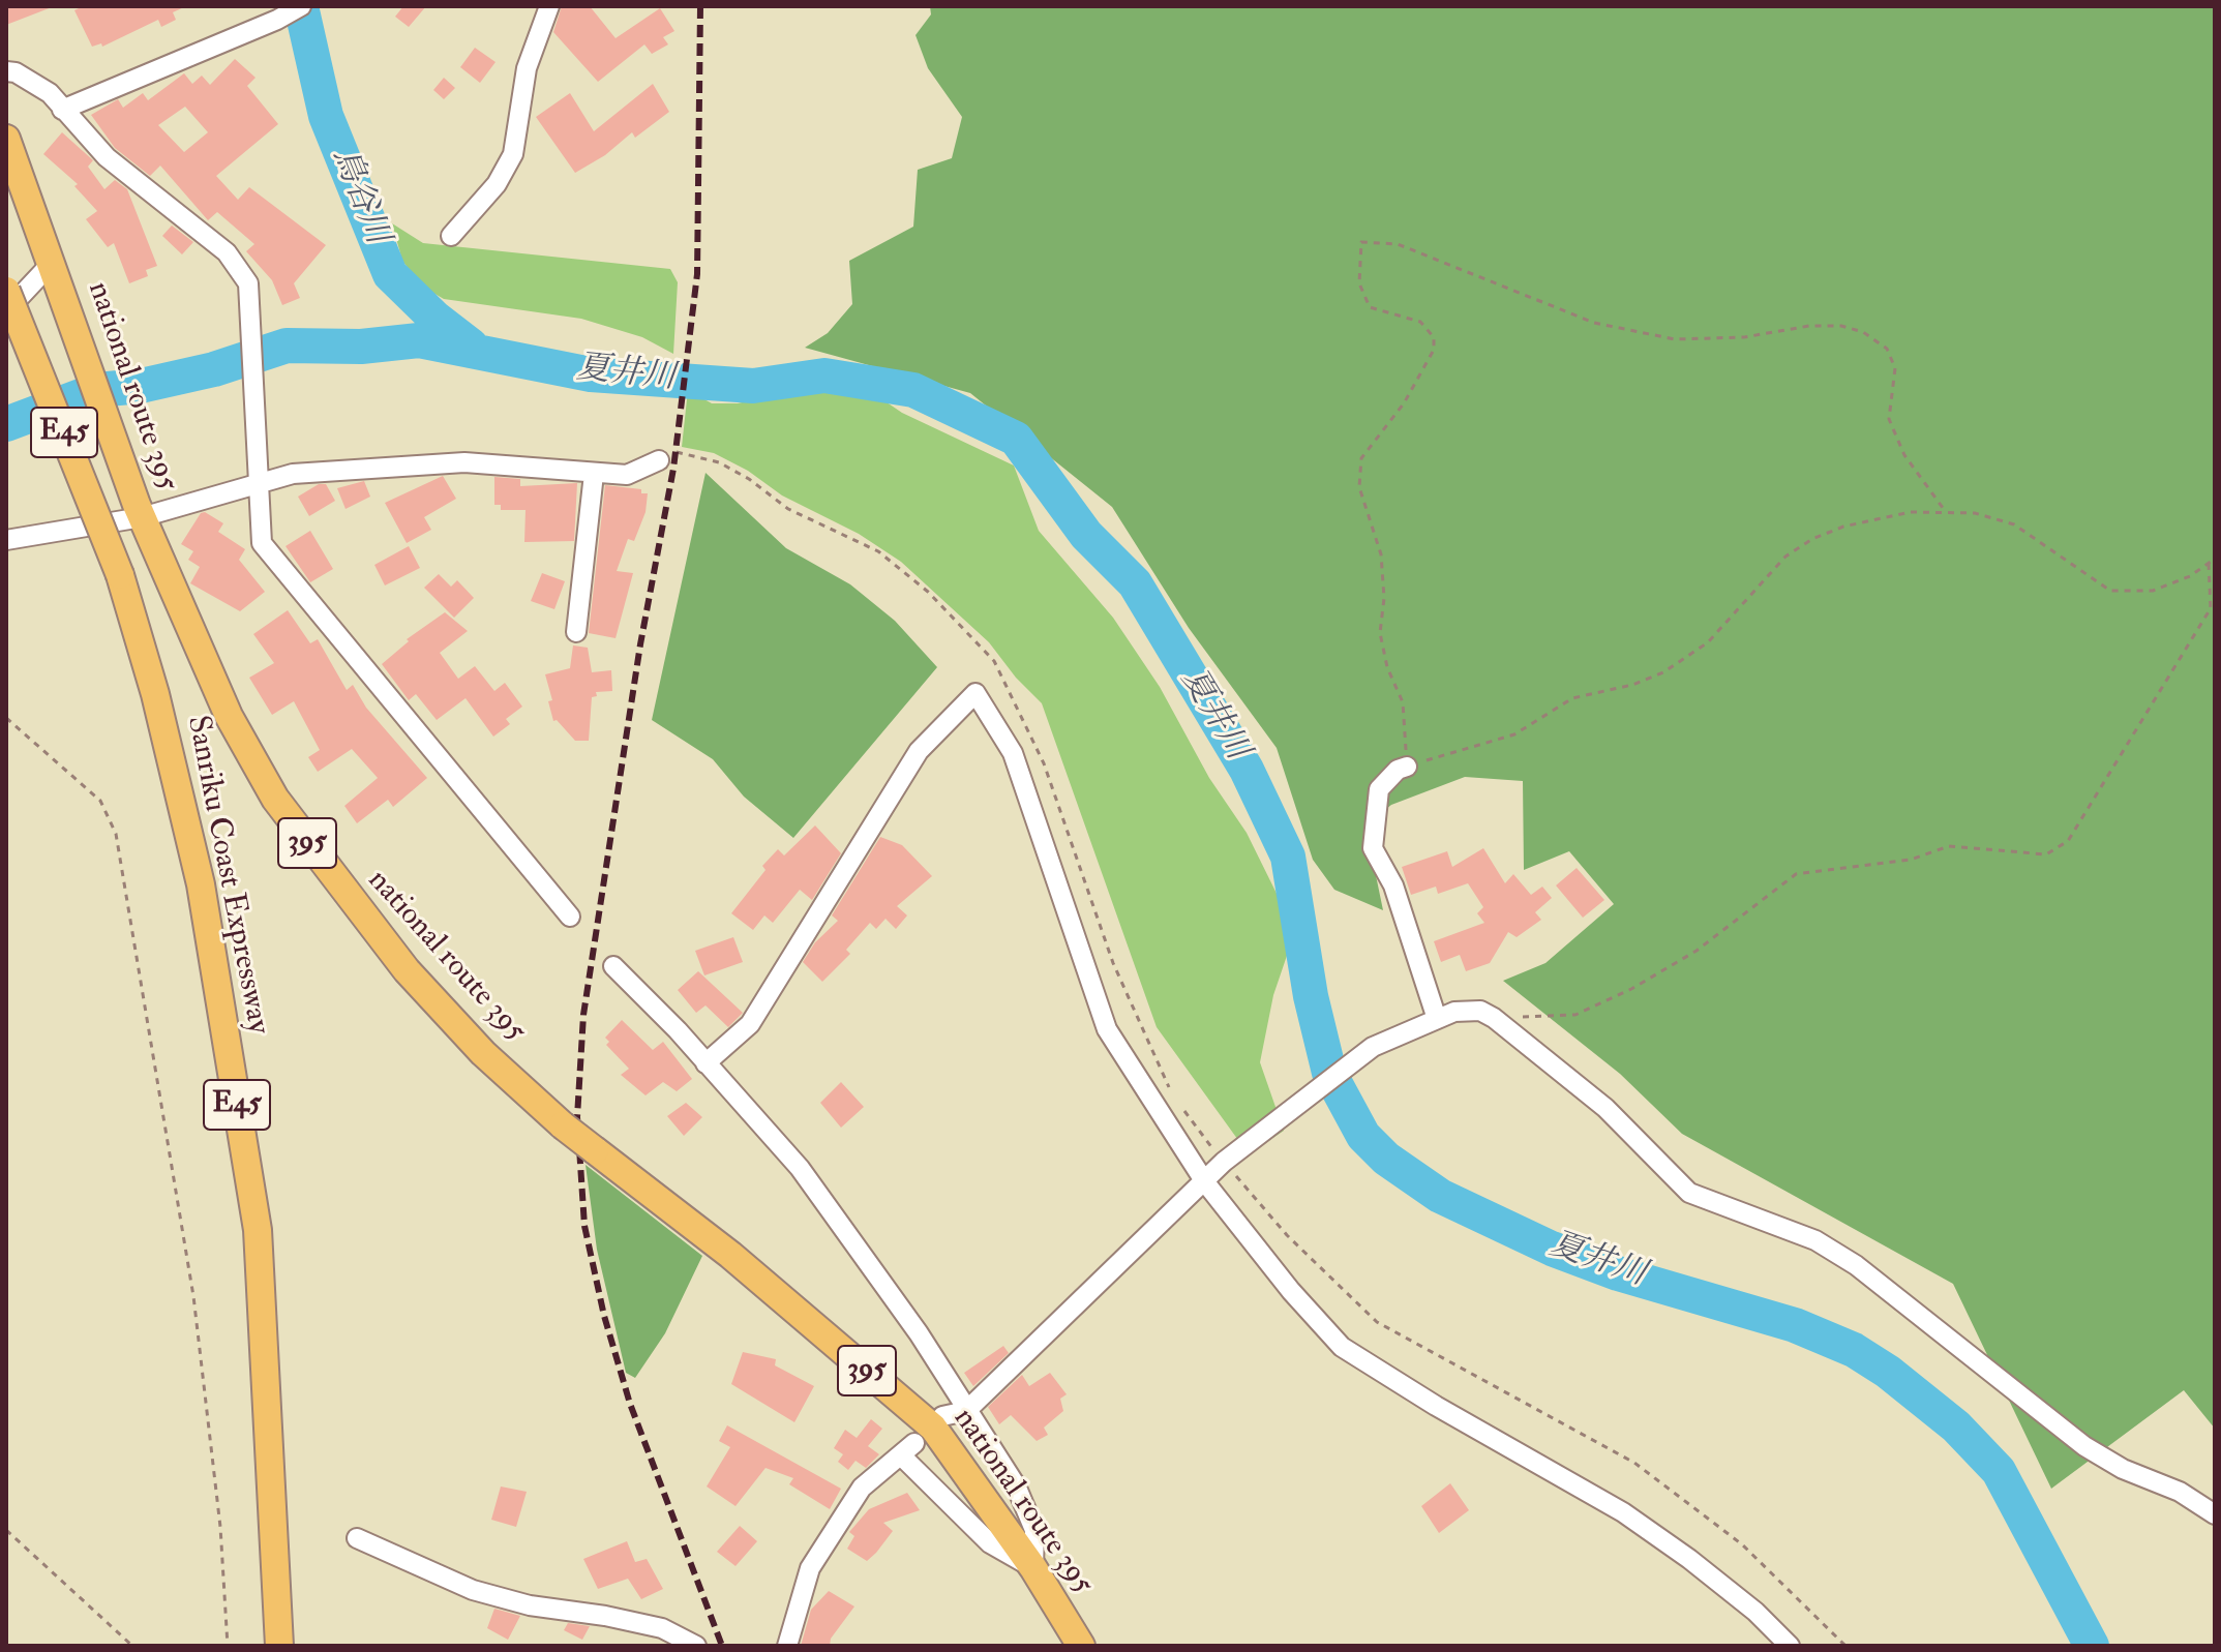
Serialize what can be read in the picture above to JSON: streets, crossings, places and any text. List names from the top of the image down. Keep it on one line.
{"streets":{"highway":["national route 395","E45","395","Sanriku Coast Expressway"]},"water":["鳥谷川","夏井川"]}
